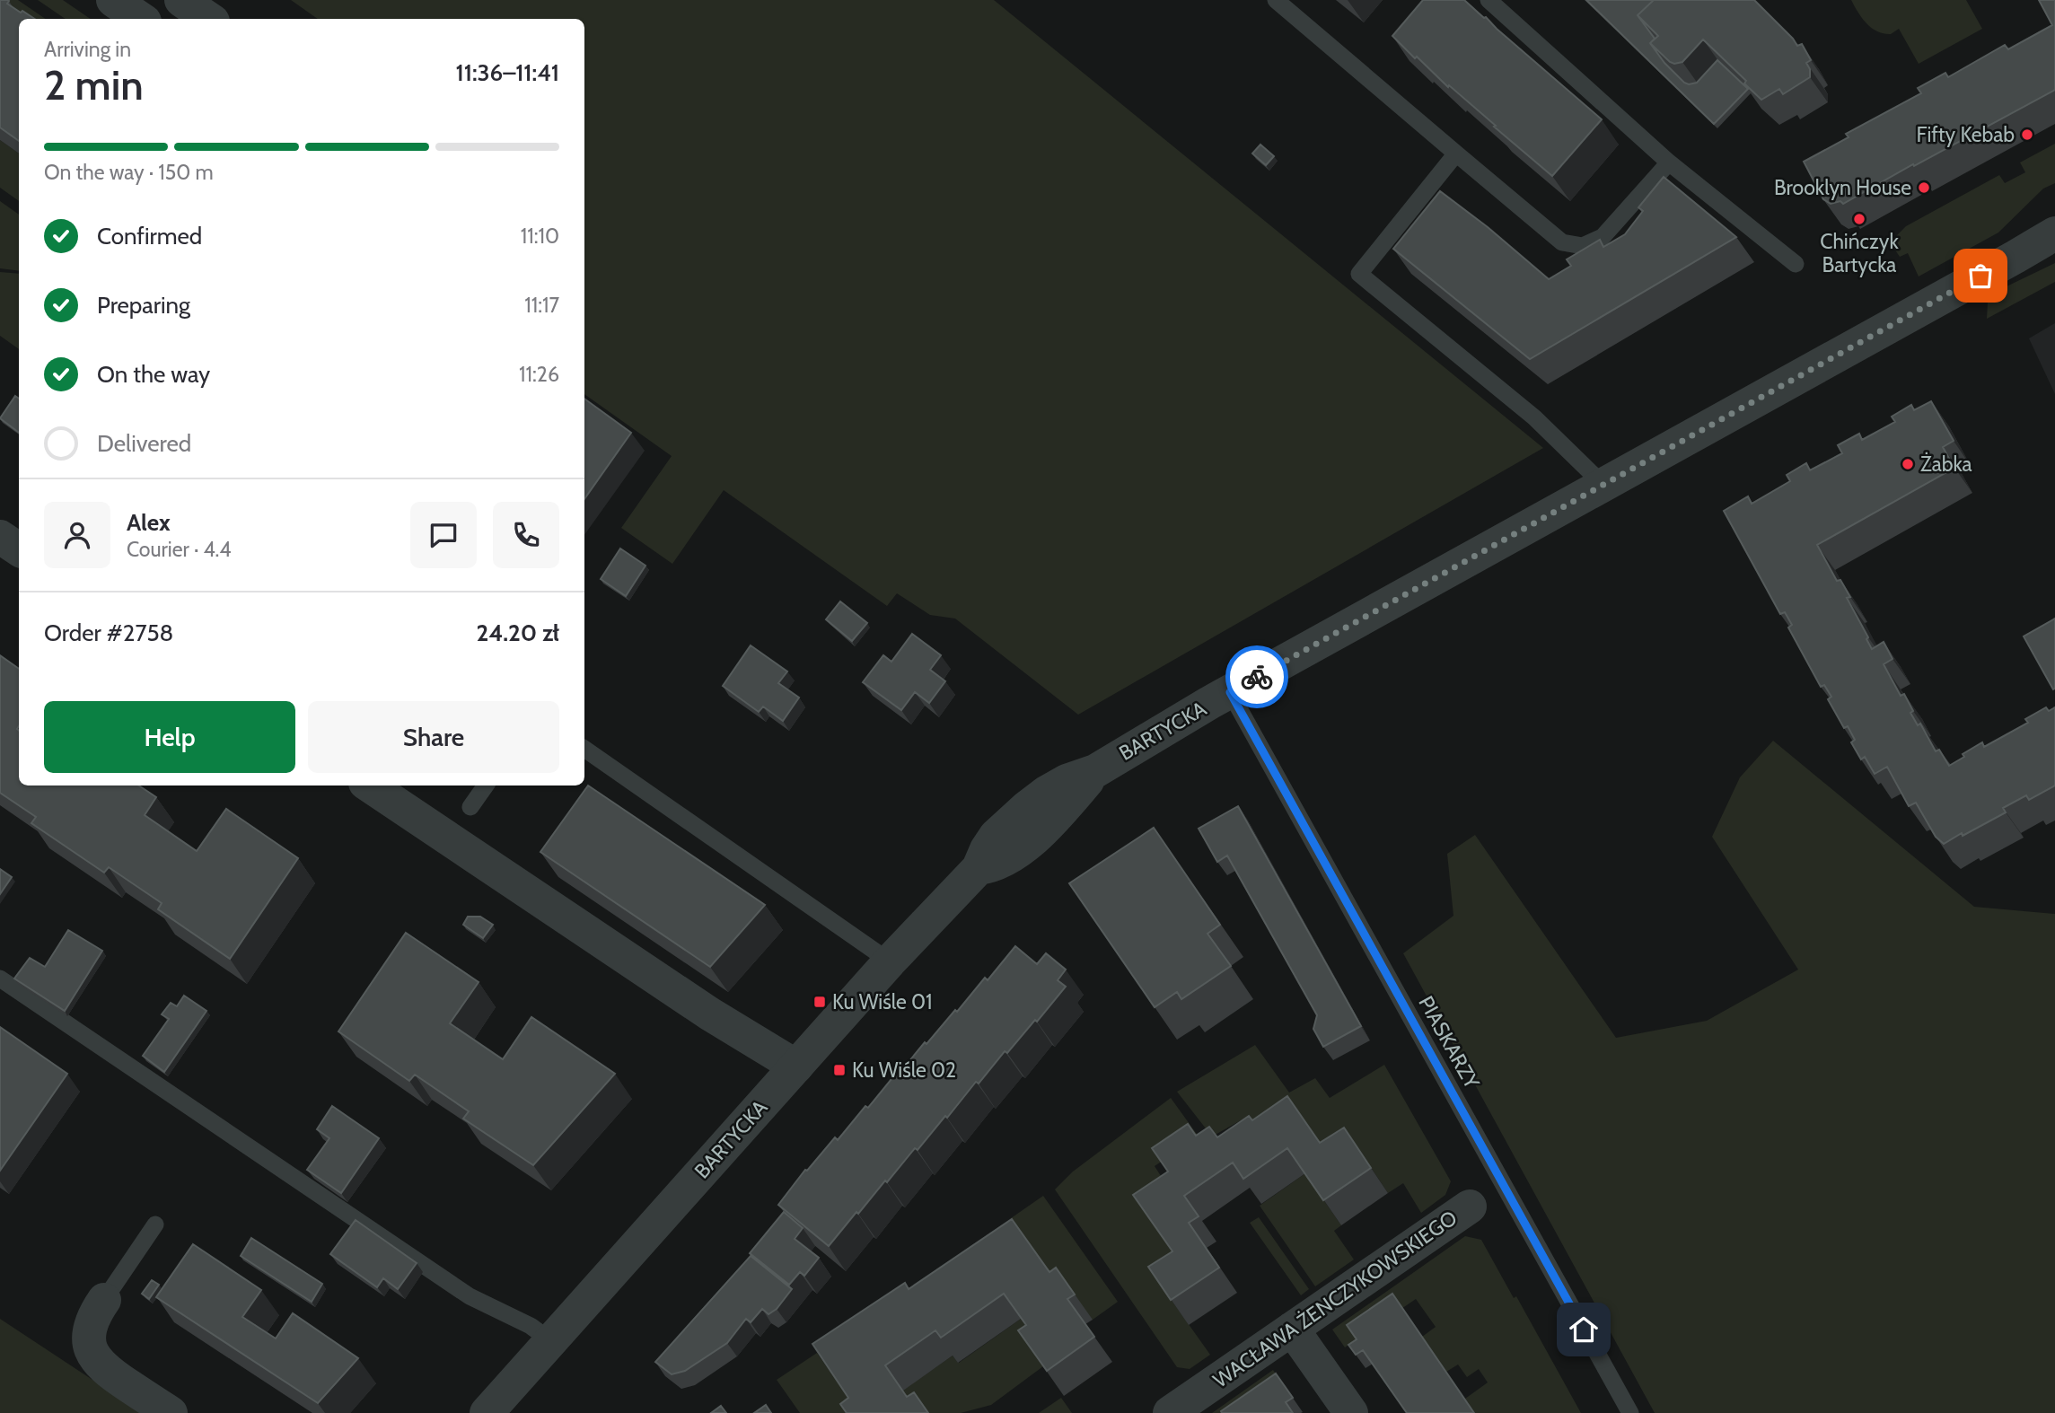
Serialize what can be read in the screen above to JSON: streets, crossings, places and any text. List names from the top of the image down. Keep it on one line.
{"streets":{"street":["BARTYCKA","WACŁAWA ŻENCZYKOWSKIEGO"],"lane":["PIASKARZY"]},"crossings":[["BARTYCKA","PIASKARZY"]],"places":{"other":["Fifty Kebab","Brooklyn House","Chińczyk Bartycka","Żabka"],"transit":["Ku Wiśle 01","Ku Wiśle 02"]},"page":{"heading":["2 min","Arriving in","11:36–11:41"],"panel":["Alex","Courier · 4.4","Order #2758","24.20 zł"],"bar":"On the way · 150 m","list":[["Confirmed","11:10"],["Preparing","11:17"],["On the way","11:26"],"Delivered"],"buttons":["Help","Share"]}}
